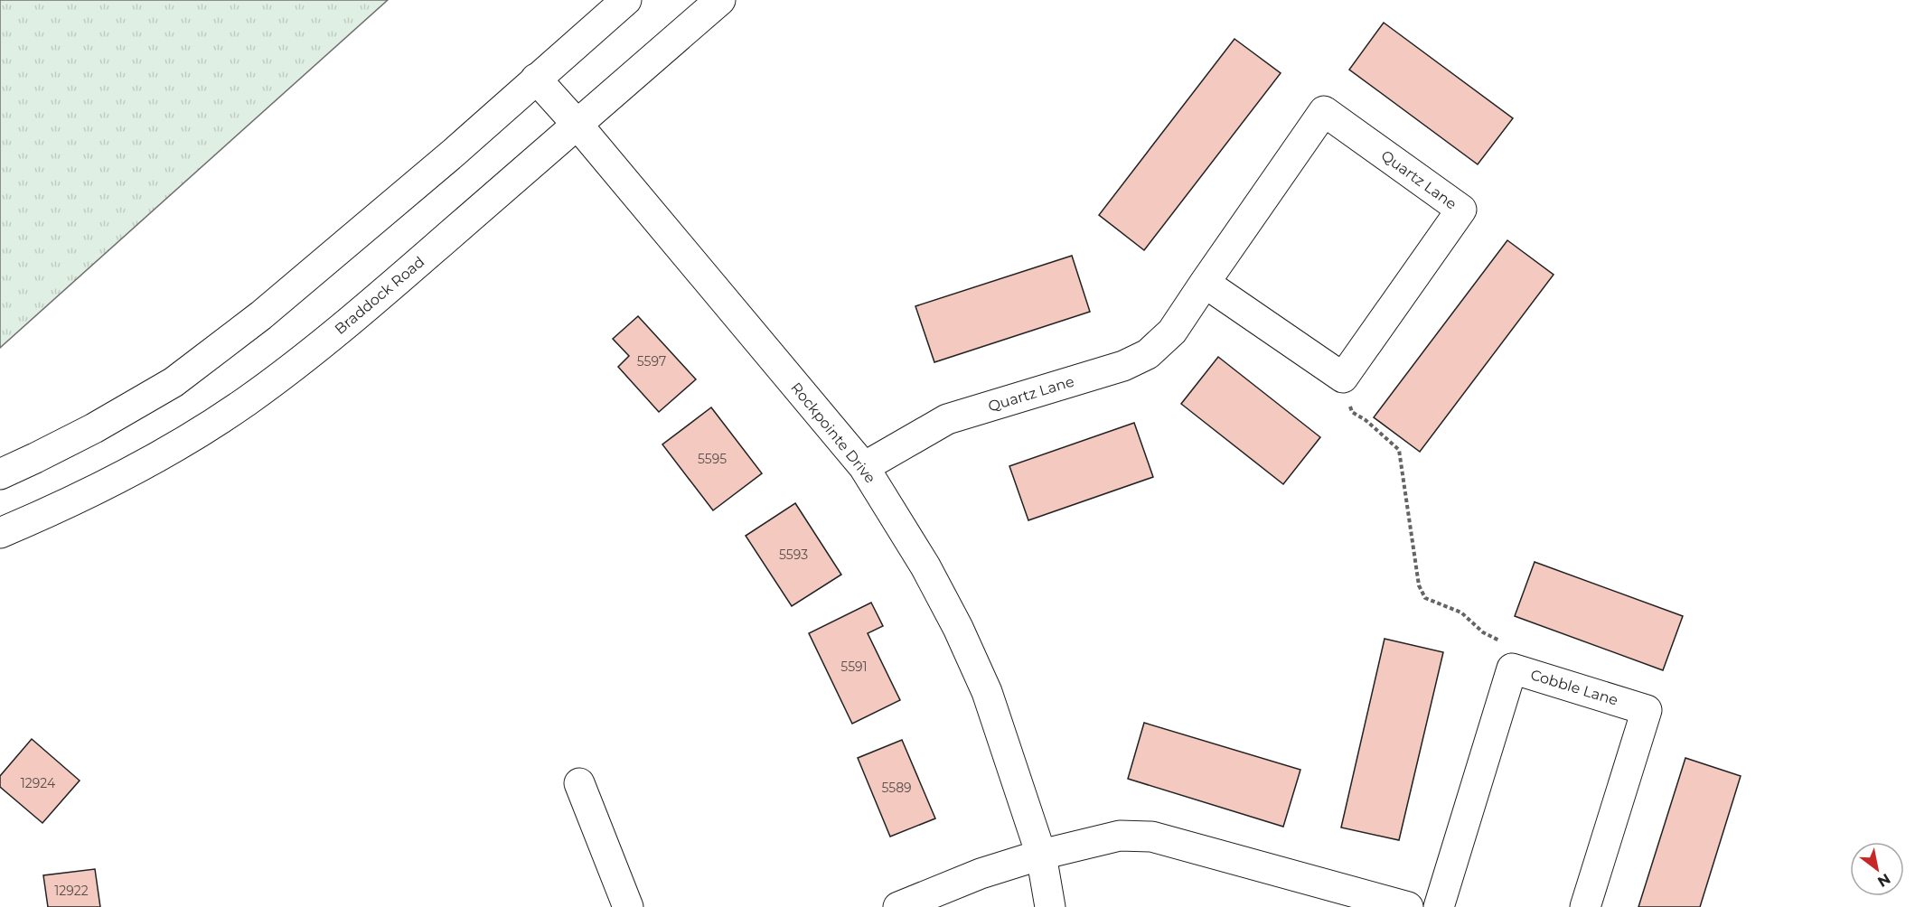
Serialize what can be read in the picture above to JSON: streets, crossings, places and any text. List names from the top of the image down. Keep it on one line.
{"streets":{"street":["Quartz Lane","Braddock Road","Rockpointe Drive","Cobble Lane"]},"crossings":[["Quartz Lane","Rockpointe Drive"],["Braddock Road","Rockpointe Drive"]],"house_numbers":["5597","5595","5593","5591","12924","5589","12922"],"north":"bottom right"}
